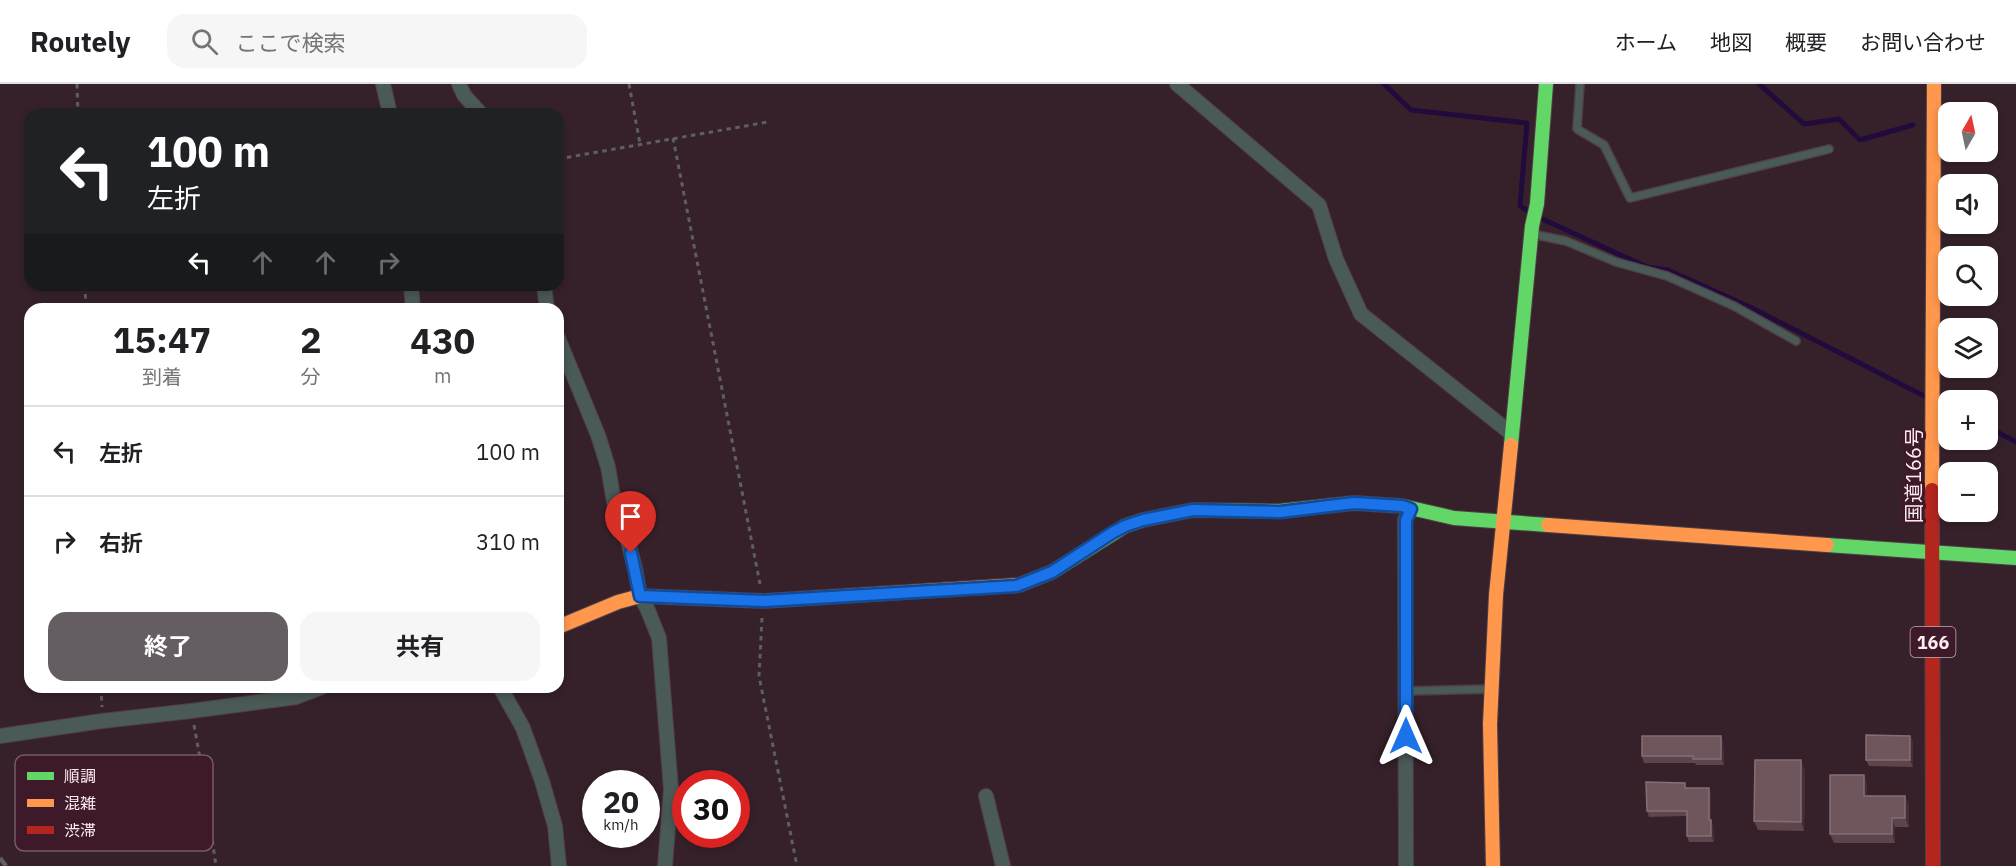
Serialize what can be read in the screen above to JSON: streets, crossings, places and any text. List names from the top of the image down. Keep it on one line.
{"streets":{"main road":["国道166号","166"]},"legend":["順調","混雑","渋滞"],"north":"top","page":{"header":"Routely","search":"ここで検索","nav":["ホーム","地図","概要","お問い合わせ"],"map_buttons":["+","−"],"turn":["100 m","左折"],"eta":["15:47","到着","2","分","430","m"],"list":[{"name":"左折","value":"100 m"},{"name":"右折","value":"310 m"}],"buttons":["終了","共有"],"speed":"20 km/h","limit":"30"}}
